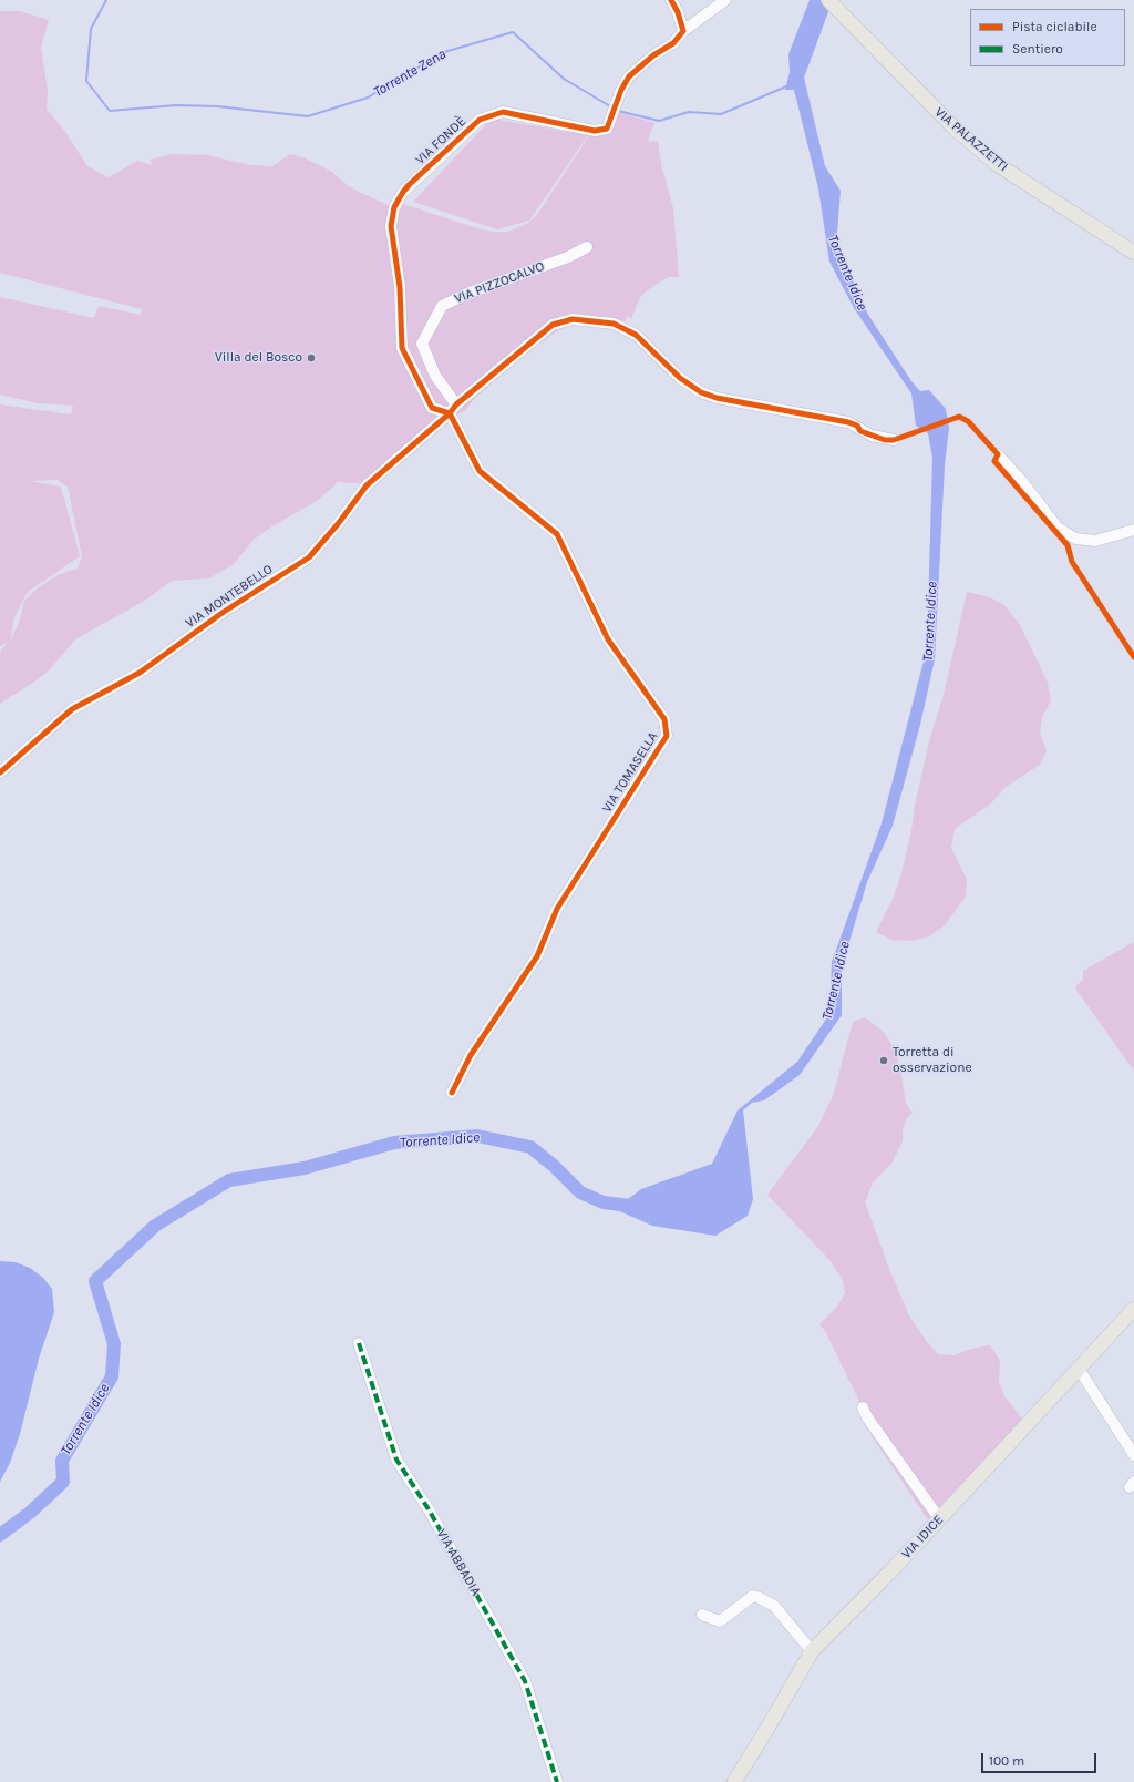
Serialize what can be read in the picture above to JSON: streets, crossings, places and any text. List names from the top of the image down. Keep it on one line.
{"streets":{"main road":["VIA PALAZZETTI","VIA IDICE"],"street":["VIA FONDÈ","VIA PIZZOCALVO","VIA MONTEBELLO","VIA TOMASELLA","VIA ABBADIA"]},"crossings":[["VIA FONDÈ","VIA PIZZOCALVO"],["VIA FONDÈ","VIA MONTEBELLO"],["VIA FONDÈ","VIA TOMASELLA"],["VIA PIZZOCALVO","VIA MONTEBELLO"],["VIA PIZZOCALVO","VIA TOMASELLA"],["VIA MONTEBELLO","VIA TOMASELLA"]],"water":["Torrente Zena","Torrente Idice"],"places":["Villa del Bosco","Torretta di osservazione"],"legend":["Pista ciclabile","Sentiero"],"scale_bar":"100 m"}
